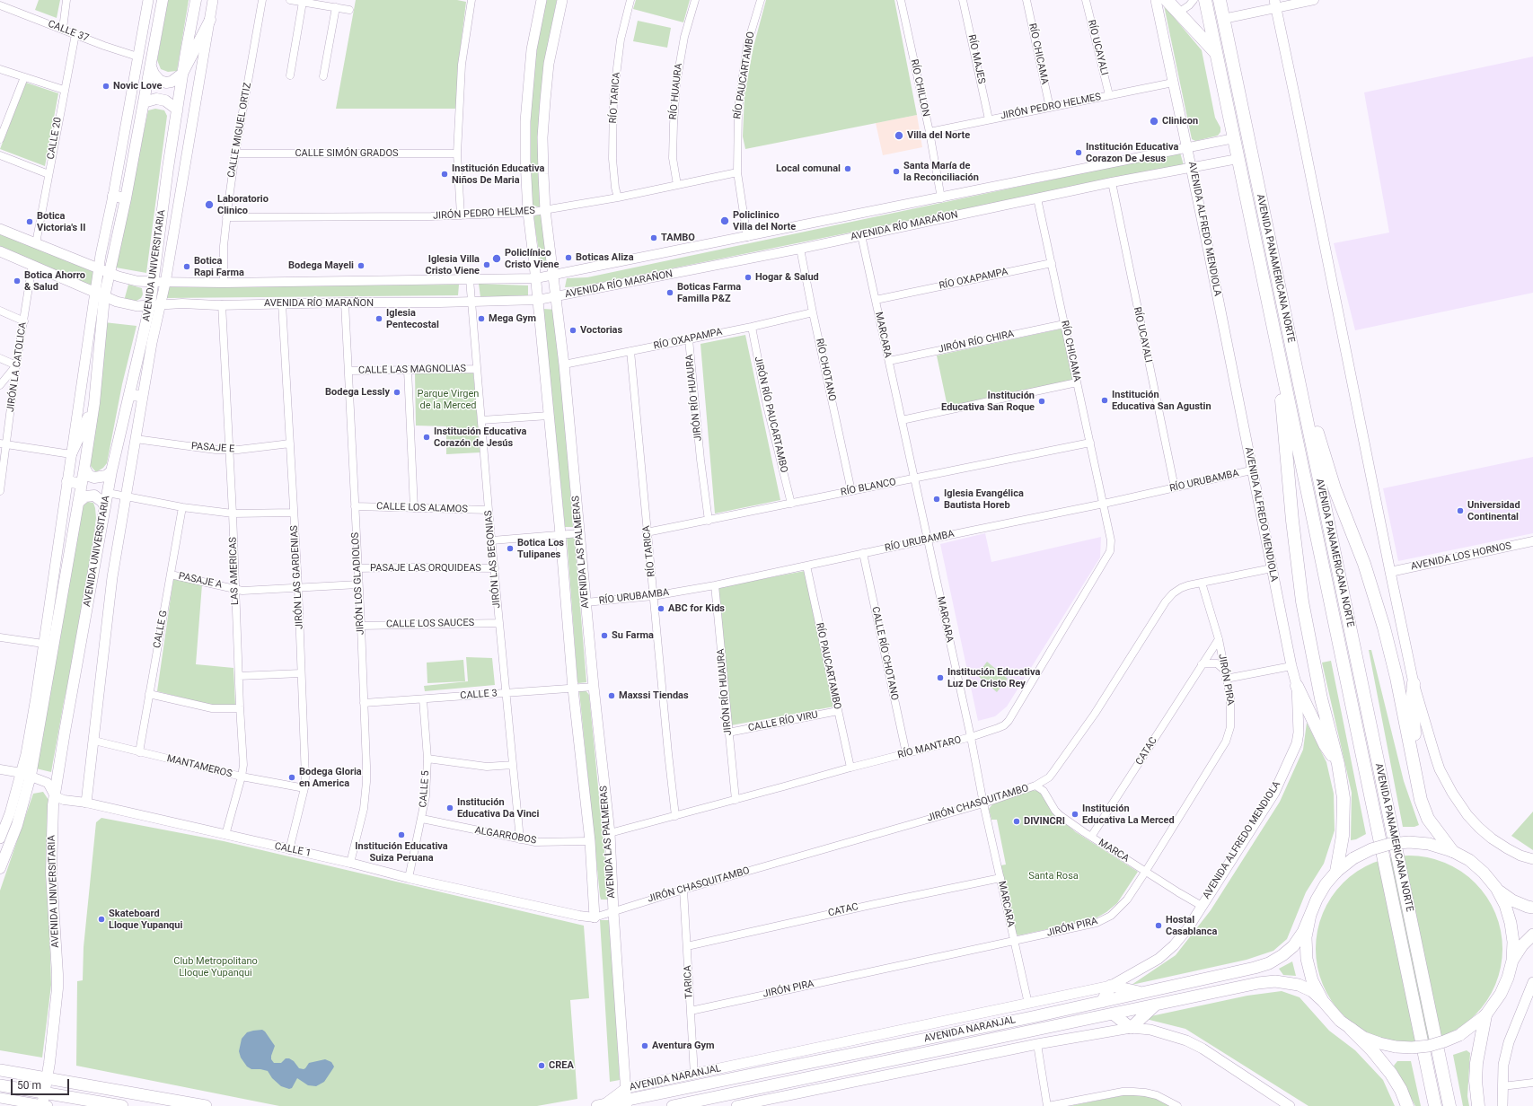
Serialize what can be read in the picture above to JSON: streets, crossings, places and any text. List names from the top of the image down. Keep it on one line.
{"streets":{"highway":["AVENIDA PANAMERICANA NORTE","AVENIDA NARANJAL"],"main road":["AVENIDA RÍO MARAÑON","AVENIDA ALFREDO MENDIOLA","AVENIDA UNIVERSITARIA","AVENIDA LAS PALMERAS"],"street":["CALLE 37","RÍO UCAYALI","RÍO CHICAMA","RÍO MAJES","RÍO PAUCARTAMBO","RÍO CHILLON","RÍO HUAURA","RÍO TARICA","JIRÓN PEDRO HELMES","CALLE MIGUEL ORTIZ","CALLE 20","CALLE SIMÓN GRADOS","RÍO OXAPAMPA","MARCARA","JIRÓN RÍO CHIRA","JIRÓN LA CATOLICA","CALLE LAS MAGNOLIAS","RÍO CHOTANO","JIRÓN RÍO HUAURA","JIRÓN RÍO PAUCARTAMBO","PASAJE E","RÍO URUBAMBA","RÍO BLANCO","CALLE LOS ALAMOS","AVENIDA LOS HORNOS","JIRÓN LAS BEGONIAS","PASAJE LAS ORQUIDEAS","LAS AMERICAS","JIRÓN LAS GARDENIAS","PASAJE A","JIRÓN LOS GLADIOLOS","CALLE LOS SAUCES","CALLE G","CALLE RÍO CHOTANO","JIRÓN PIRA","CALLE 3","CALLE RÍO VIRU","RÍO MANTARO","CATAC","MANTAMEROS","CALLE 5","JIRÓN CHASQUITAMBO","ALGARROBOS","CALLE 1","MARCA","TARICA"]},"crossings":[["CALLE 37","CALLE 20"],["RÍO UCAYALI","JIRÓN PEDRO HELMES"],["RÍO UCAYALI","AVENIDA RÍO MARAÑON"],["RÍO UCAYALI","RÍO URUBAMBA"],["RÍO CHICAMA","JIRÓN PEDRO HELMES"],["RÍO CHICAMA","AVENIDA RÍO MARAÑON"],["RÍO CHICAMA","RÍO OXAPAMPA"],["RÍO CHICAMA","JIRÓN RÍO CHIRA"],["RÍO CHICAMA","RÍO URUBAMBA"],["RÍO CHICAMA","RÍO BLANCO"],["RÍO CHICAMA","RÍO MANTARO"],["RÍO MAJES","JIRÓN PEDRO HELMES"],["RÍO PAUCARTAMBO","JIRÓN PEDRO HELMES"],["RÍO PAUCARTAMBO","AVENIDA RÍO MARAÑON"],["RÍO PAUCARTAMBO","RÍO URUBAMBA"],["RÍO PAUCARTAMBO","CALLE RÍO VIRU"],["RÍO PAUCARTAMBO","RÍO MANTARO"],["RÍO CHILLON","JIRÓN PEDRO HELMES"],["RÍO CHILLON","AVENIDA RÍO MARAÑON"],["RÍO HUAURA","JIRÓN PEDRO HELMES"],["RÍO TARICA","JIRÓN PEDRO HELMES"],["RÍO TARICA","RÍO OXAPAMPA"],["RÍO TARICA","RÍO URUBAMBA"],["RÍO TARICA","RÍO BLANCO"],["RÍO TARICA","RÍO MANTARO"],["JIRÓN PEDRO HELMES","CALLE MIGUEL ORTIZ"],["JIRÓN PEDRO HELMES","AVENIDA ALFREDO MENDIOLA"],["JIRÓN PEDRO HELMES","AVENIDA LAS PALMERAS"],["CALLE MIGUEL ORTIZ","CALLE SIMÓN GRADOS"],["CALLE MIGUEL ORTIZ","AVENIDA RÍO MARAÑON"],["CALLE 20","AVENIDA RÍO MARAÑON"],["AVENIDA RÍO MARAÑON","AVENIDA ALFREDO MENDIOLA"],["AVENIDA RÍO MARAÑON","AVENIDA UNIVERSITARIA"],["AVENIDA RÍO MARAÑON","AVENIDA PANAMERICANA NORTE"],["AVENIDA RÍO MARAÑON","MARCARA"],["AVENIDA RÍO MARAÑON","JIRÓN LA CATOLICA"],["AVENIDA RÍO MARAÑON","RÍO CHOTANO"],["AVENIDA RÍO MARAÑON","AVENIDA LAS PALMERAS"],["AVENIDA RÍO MARAÑON","JIRÓN LAS BEGONIAS"],["AVENIDA RÍO MARAÑON","LAS AMERICAS"],["AVENIDA RÍO MARAÑON","JIRÓN LAS GARDENIAS"],["AVENIDA RÍO MARAÑON","JIRÓN LOS GLADIOLOS"],["AVENIDA ALFREDO MENDIOLA","RÍO URUBAMBA"],["AVENIDA ALFREDO MENDIOLA","JIRÓN CHASQUITAMBO"],["AVENIDA ALFREDO MENDIOLA","MARCA"],["AVENIDA ALFREDO MENDIOLA","AVENIDA NARANJAL"],["AVENIDA UNIVERSITARIA","PASAJE E"],["AVENIDA UNIVERSITARIA","MANTAMEROS"],["AVENIDA UNIVERSITARIA","CALLE 1"],["RÍO OXAPAMPA","MARCARA"],["RÍO OXAPAMPA","RÍO CHOTANO"],["RÍO OXAPAMPA","JIRÓN RÍO HUAURA"],["RÍO OXAPAMPA","JIRÓN RÍO PAUCARTAMBO"],["RÍO OXAPAMPA","AVENIDA LAS PALMERAS"],["MARCARA","JIRÓN RÍO CHIRA"],["MARCARA","RÍO URUBAMBA"],["MARCARA","RÍO BLANCO"],["MARCARA","JIRÓN PIRA"],["MARCARA","RÍO MANTARO"],["MARCARA","CATAC"],["MARCARA","JIRÓN CHASQUITAMBO"],["MARCARA","AVENIDA NARANJAL"],["CALLE LAS MAGNOLIAS","JIRÓN LAS BEGONIAS"],["CALLE LAS MAGNOLIAS","JIRÓN LOS GLADIOLOS"],["RÍO CHOTANO","RÍO BLANCO"],["JIRÓN RÍO HUAURA","RÍO URUBAMBA"],["JIRÓN RÍO HUAURA","RÍO BLANCO"],["JIRÓN RÍO HUAURA","CALLE RÍO VIRU"],["JIRÓN RÍO HUAURA","RÍO MANTARO"],["JIRÓN RÍO PAUCARTAMBO","RÍO BLANCO"],["PASAJE E","LAS AMERICAS"],["PASAJE E","JIRÓN LAS GARDENIAS"],["RÍO URUBAMBA","AVENIDA LAS PALMERAS"],["RÍO URUBAMBA","CALLE RÍO CHOTANO"],["RÍO URUBAMBA","RÍO MANTARO"],["CALLE LOS ALAMOS","JIRÓN LAS BEGONIAS"],["CALLE LOS ALAMOS","JIRÓN LOS GLADIOLOS"],["AVENIDA LAS PALMERAS","CALLE 3"],["AVENIDA LAS PALMERAS","RÍO MANTARO"],["AVENIDA LAS PALMERAS","JIRÓN CHASQUITAMBO"],["AVENIDA LAS PALMERAS","ALGARROBOS"],["AVENIDA LAS PALMERAS","CALLE 1"],["AVENIDA LAS PALMERAS","AVENIDA NARANJAL"],["JIRÓN LAS BEGONIAS","PASAJE LAS ORQUIDEAS"],["JIRÓN LAS BEGONIAS","CALLE LOS SAUCES"],["JIRÓN LAS BEGONIAS","CALLE 3"],["JIRÓN LAS BEGONIAS","ALGARROBOS"],["PASAJE LAS ORQUIDEAS","JIRÓN LOS GLADIOLOS"],["LAS AMERICAS","PASAJE A"],["LAS AMERICAS","MANTAMEROS"],["LAS AMERICAS","CALLE 1"],["JIRÓN LAS GARDENIAS","PASAJE A"],["JIRÓN LAS GARDENIAS","MANTAMEROS"],["JIRÓN LAS GARDENIAS","CALLE 1"],["PASAJE A","JIRÓN LOS GLADIOLOS"],["PASAJE A","CALLE G"],["JIRÓN LOS GLADIOLOS","CALLE LOS SAUCES"],["JIRÓN LOS GLADIOLOS","CALLE 3"],["JIRÓN LOS GLADIOLOS","CALLE 1"],["CALLE G","MANTAMEROS"],["CALLE RÍO CHOTANO","RÍO MANTARO"],["JIRÓN PIRA","CATAC"],["JIRÓN PIRA","JIRÓN CHASQUITAMBO"],["JIRÓN PIRA","MARCA"],["JIRÓN PIRA","TARICA"],["CALLE 3","CALLE 5"],["CATAC","MARCA"],["CATAC","TARICA"],["CALLE 5","ALGARROBOS"],["CALLE 5","CALLE 1"],["JIRÓN CHASQUITAMBO","CALLE 1"],["JIRÓN CHASQUITAMBO","MARCA"],["JIRÓN CHASQUITAMBO","TARICA"],["TARICA","AVENIDA NARANJAL"]],"parks":["Parque Virgen de la Merced","Santa Rosa","Club Metropolitano Lloque Yupanqui"],"places":["Novic Love","Clinicon","Villa del Norte","Institución Educativa Corazon De Jesus","Local comunal","Santa María de la Reconciliación","Institución Educativa Niños De Maria","Laboratorio Clinico","Policlinico Villa del Norte","Botica Victoria's II","TAMBO","Boticas Aliza","Policlínico Cristo Viene","Iglesia Villa Cristo Viene","Bodega Mayeli","Botica Rapi Farma","Hogar & Salud","Botica Ahorro & Salud","Boticas Farma Familla P&Z","Iglesia Pentecostal","Mega Gym","Voctorias","Bodega Lessly","Institución Educativa San Agustin","Institución Educativa San Roque","Institución Educativa Corazón de Jesús","Iglesia Evangélica Bautista Horeb","Universidad Continental","Botica Los Tulipanes","ABC for Kids","Su Farma","Institución Educativa Luz De Cristo Rey","Maxssi Tiendas","Bodega Gloria en America","Institución Educativa Da Vinci","Institución Educativa La Merced","DIVINCRI","Institución Educativa Suiza Peruana","Skateboard Lloque Yupanqui","Hostal Casablanca","Aventura Gym","CREA"],"scale_bar":"50 m"}
